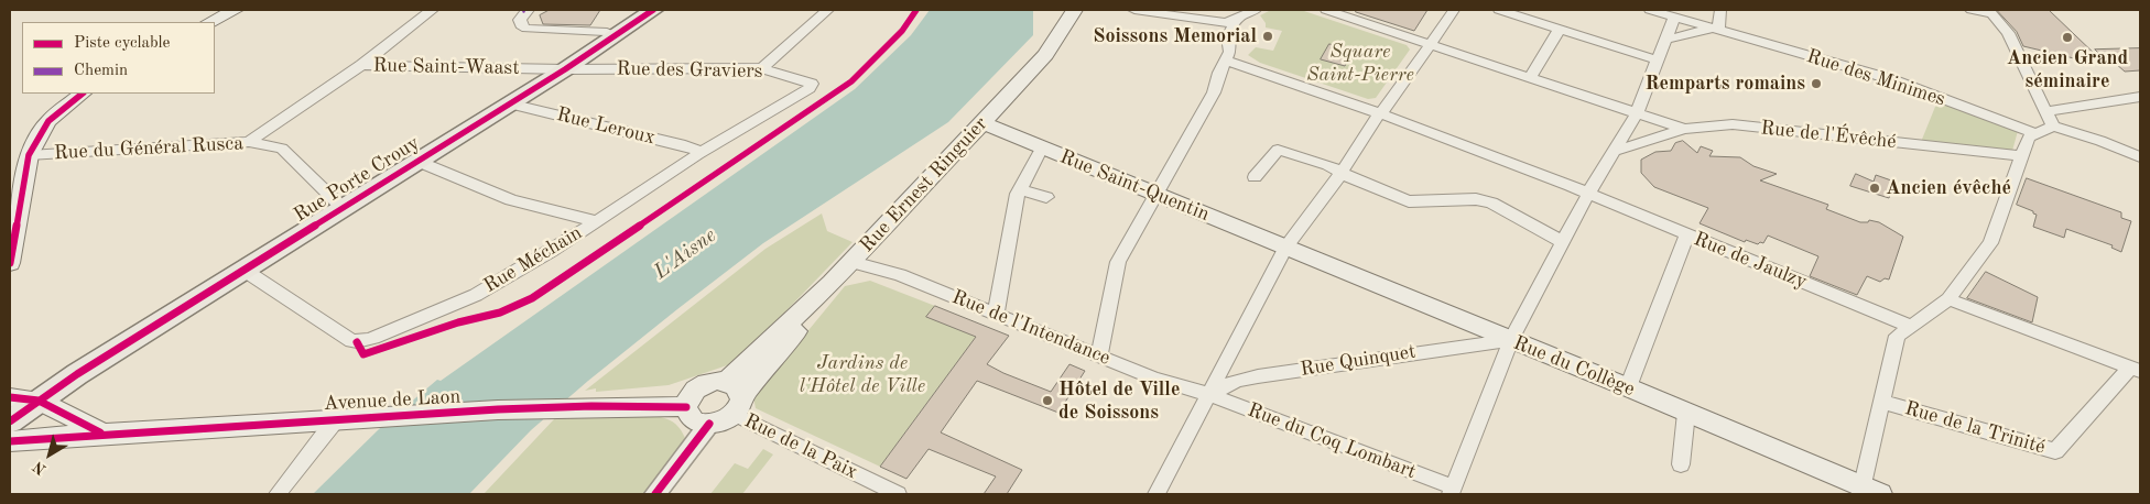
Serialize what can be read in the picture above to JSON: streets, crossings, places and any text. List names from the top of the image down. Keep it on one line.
{"streets":{"main road":["Rue Porte Crouy","Rue Ernest Ringuier","Rue Saint-Quentin","Rue du Collège","Avenue de Laon"],"street":["Rue Saint-Waast","Rue des Graviers","Rue des Minimes","Rue Leroux","Rue de l'Évêché","Rue du Général Rusca","Rue Méchain","Rue de Jaulzy","Rue de l'Intendance","Rue Quinquet","Rue de la Trinité","Rue du Coq Lombart","Rue de la Paix"]},"crossings":[["Rue Saint-Waast","Rue des Graviers"],["Rue Saint-Waast","Rue Porte Crouy"],["Rue des Graviers","Rue Porte Crouy"],["Rue des Graviers","Rue Méchain"],["Rue Leroux","Rue Porte Crouy"],["Rue Leroux","Rue Méchain"],["Rue du Général Rusca","Rue Porte Crouy"],["Rue Porte Crouy","Rue Méchain"],["Rue Porte Crouy","Avenue de Laon"],["Rue Ernest Ringuier","Rue Saint-Quentin"],["Rue Ernest Ringuier","Rue de l'Intendance"],["Rue Saint-Quentin","Rue du Collège"],["Rue de l'Intendance","Rue Quinquet"],["Rue de l'Intendance","Rue du Coq Lombart"],["Rue Quinquet","Rue du Collège"],["Rue Quinquet","Rue du Coq Lombart"],["Avenue de Laon","Rue de la Paix"]],"water":["L'Aisne"],"parks":["Square Saint-Pierre","Jardins de l'Hôtel de Ville"],"places":["Soissons Memorial","Ancien Grand séminaire","Remparts romains","Ancien évêché","Hôtel de Ville de Soissons"],"legend":["Piste cyclable","Chemin"],"north":"bottom left"}
